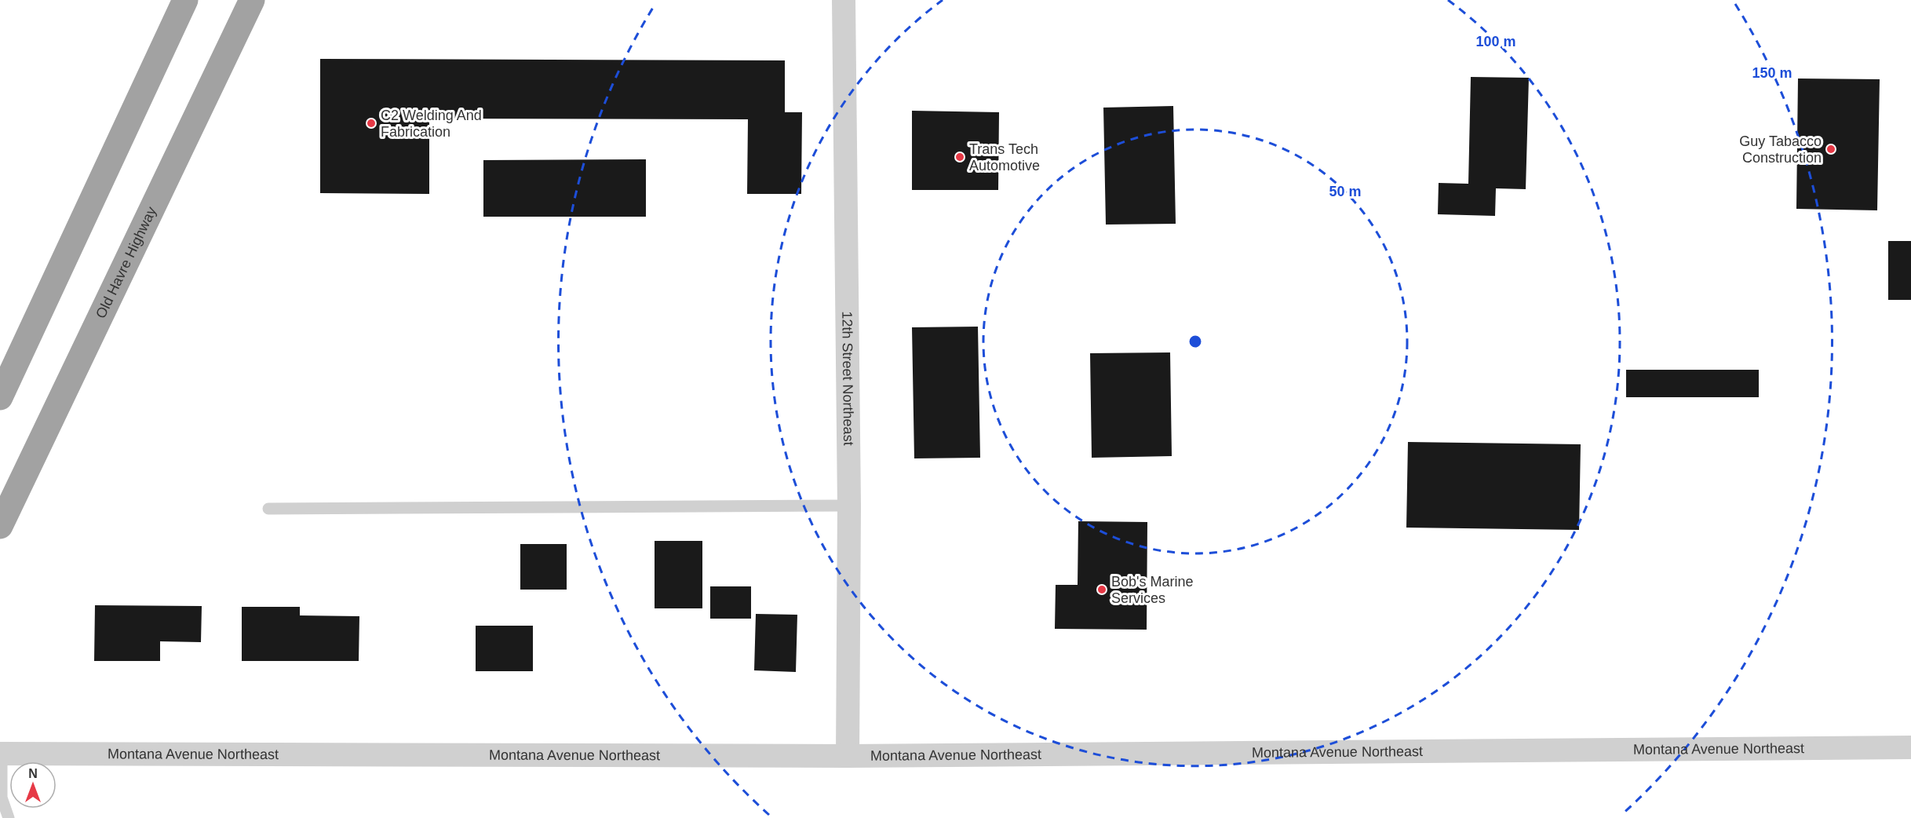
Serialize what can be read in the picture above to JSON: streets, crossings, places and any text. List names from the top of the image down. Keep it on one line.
{"streets":{"highway":["Old Havre Highway"],"street":["12th Street Northeast","Montana Avenue Northeast"]},"crossings":[["12th Street Northeast","Montana Avenue Northeast"]],"places":["C2 Welding And Fabrication","Guy Tabacco Construction","Trans Tech Automotive","Bob's Marine Services"],"north":"top","rings":["100 m","150 m","50 m"]}
